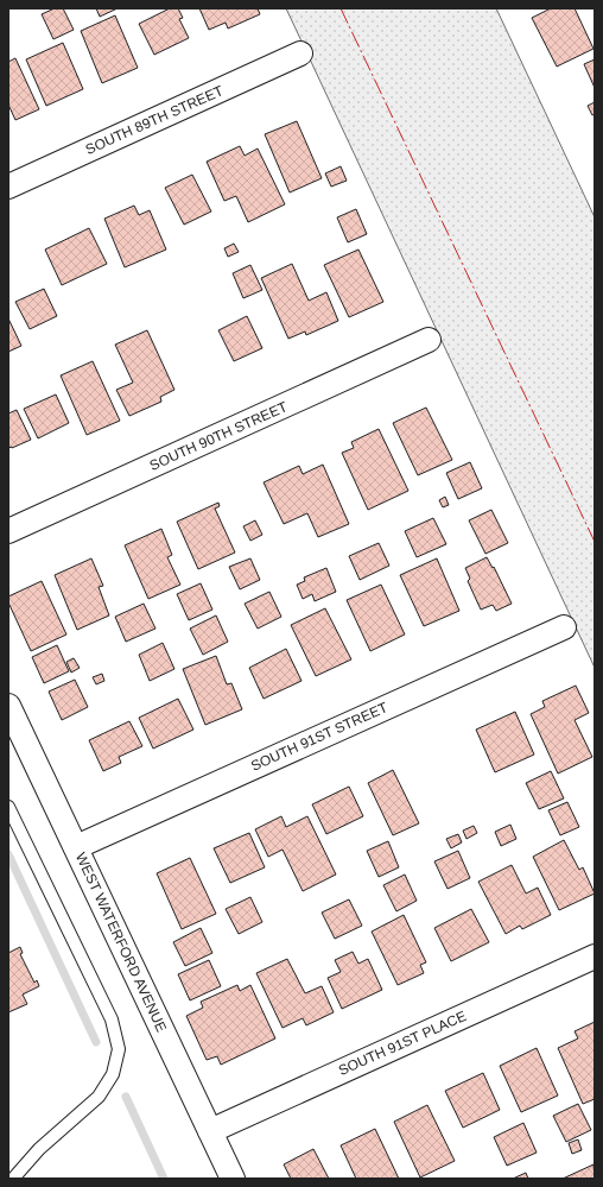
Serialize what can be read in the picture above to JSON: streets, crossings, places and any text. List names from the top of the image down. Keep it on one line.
{"streets":{"street":["SOUTH 89TH STREET","SOUTH 90TH STREET","SOUTH 91ST STREET","WEST WATERFORD AVENUE","SOUTH 91ST PLACE"]},"crossings":[["SOUTH 91ST STREET","WEST WATERFORD AVENUE"],["WEST WATERFORD AVENUE","SOUTH 91ST PLACE"]]}
